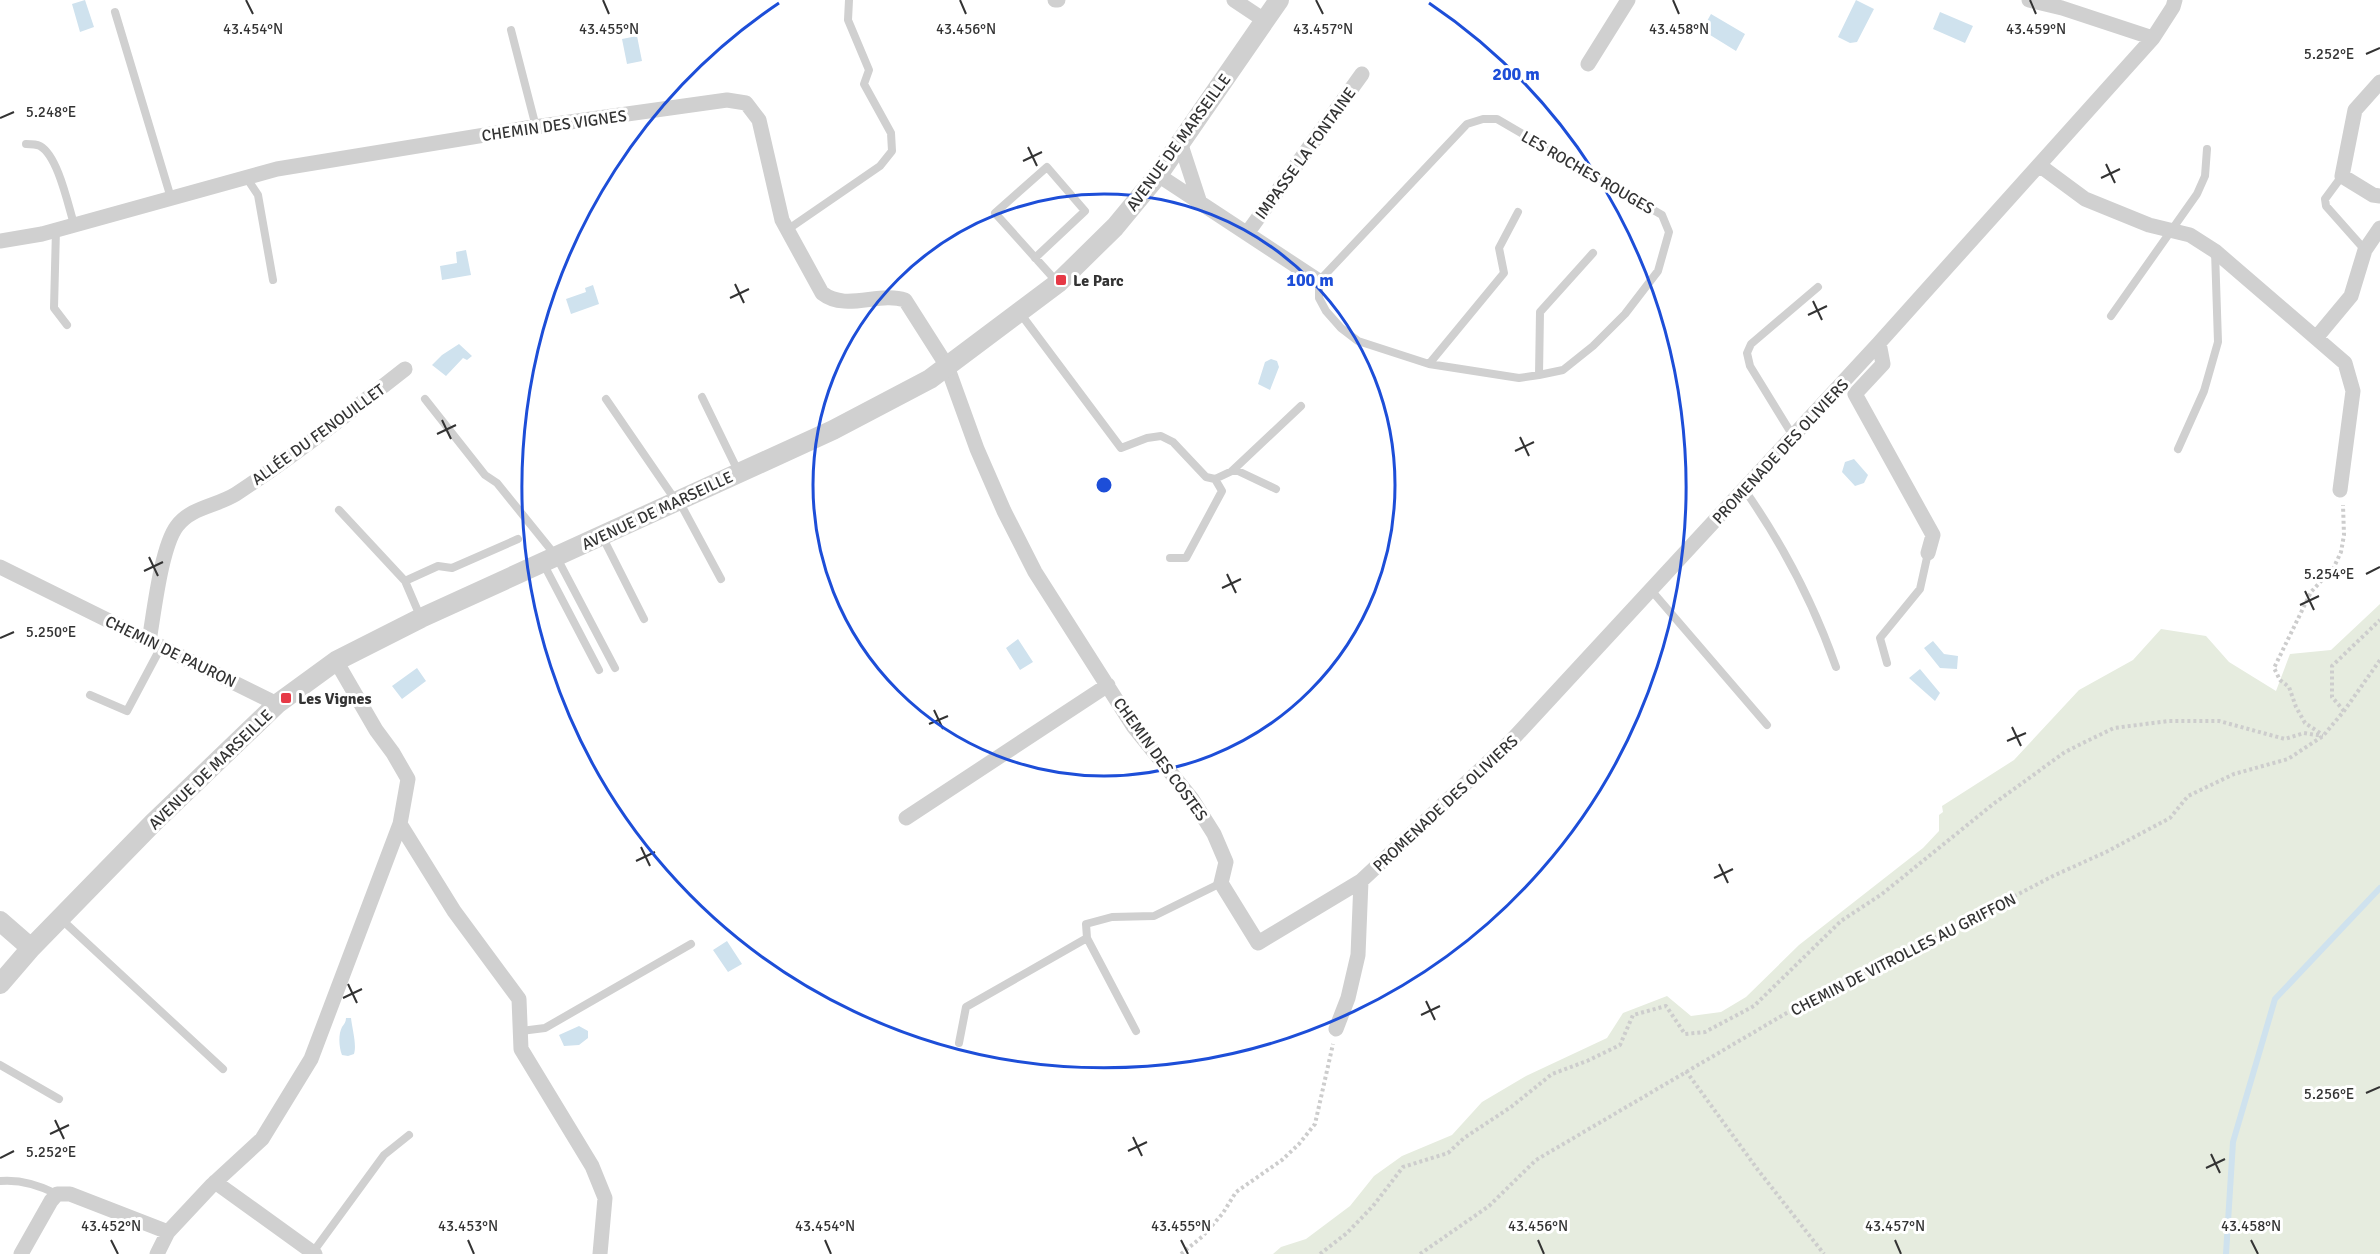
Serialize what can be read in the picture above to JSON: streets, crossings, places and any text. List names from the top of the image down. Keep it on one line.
{"streets":{"street":["CHEMIN DES VIGNES","AVENUE DE MARSEILLE","IMPASSE LA FONTAINE","ALLÉE DU FENOUILLET","PROMENADE DES OLIVIERS","CHEMIN DE PAURON","CHEMIN DES COSTES"],"lane":["LES ROCHES ROUGES"],"path":["CHEMIN DE VITROLLES AU GRIFFON"]},"crossings":[["CHEMIN DES VIGNES","AVENUE DE MARSEILLE"],["CHEMIN DES VIGNES","CHEMIN DES COSTES"],["AVENUE DE MARSEILLE","CHEMIN DE PAURON"],["AVENUE DE MARSEILLE","CHEMIN DES COSTES"],["ALLÉE DU FENOUILLET","CHEMIN DE PAURON"]],"places":{"transit":["Le Parc","Les Vignes"]},"coordinates":["43.454°N","43.455°N","43.456°N","43.457°N","43.458°N","43.459°N","5.252°E","5.248°E","5.254°E","5.250°E","5.256°E","43.453°N","43.452°N"],"rings":["200 m","100 m"]}
